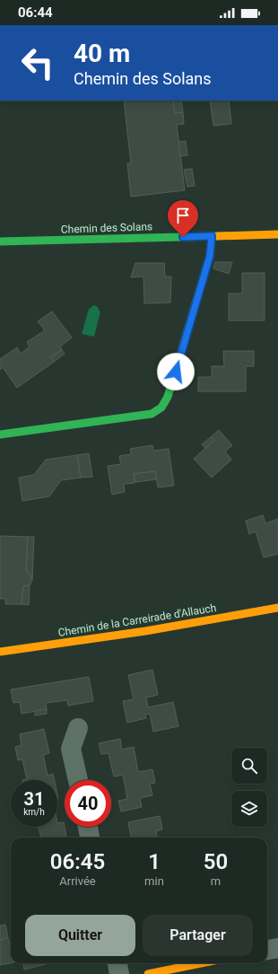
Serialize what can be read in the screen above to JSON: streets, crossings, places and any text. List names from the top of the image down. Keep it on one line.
{"streets":{"street":["Chemin des Solans","Chemin de la Carreirade d'Allauch"]},"page":{"status":"06:44","turn":["40 m","Chemin des Solans"],"speed":"31 km/h","limit":"40","eta":["06:45","Arrivée","1","min","50","m"],"buttons":["Quitter","Partager"]}}
